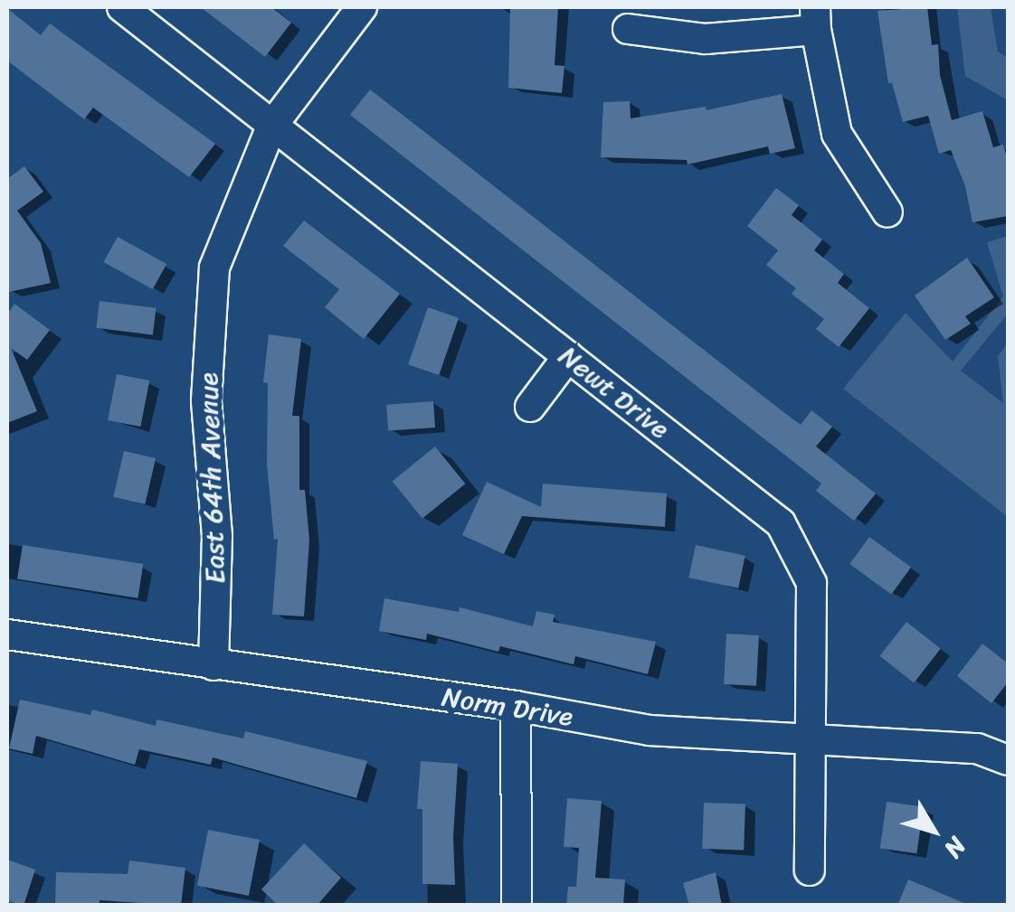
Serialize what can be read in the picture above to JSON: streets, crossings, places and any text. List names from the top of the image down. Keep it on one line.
{"streets":{"street":["Newt Drive","East 64th Avenue","Norm Drive"]},"crossings":[["Newt Drive","East 64th Avenue"],["Newt Drive","Norm Drive"],["East 64th Avenue","Norm Drive"]],"north":"bottom right"}
